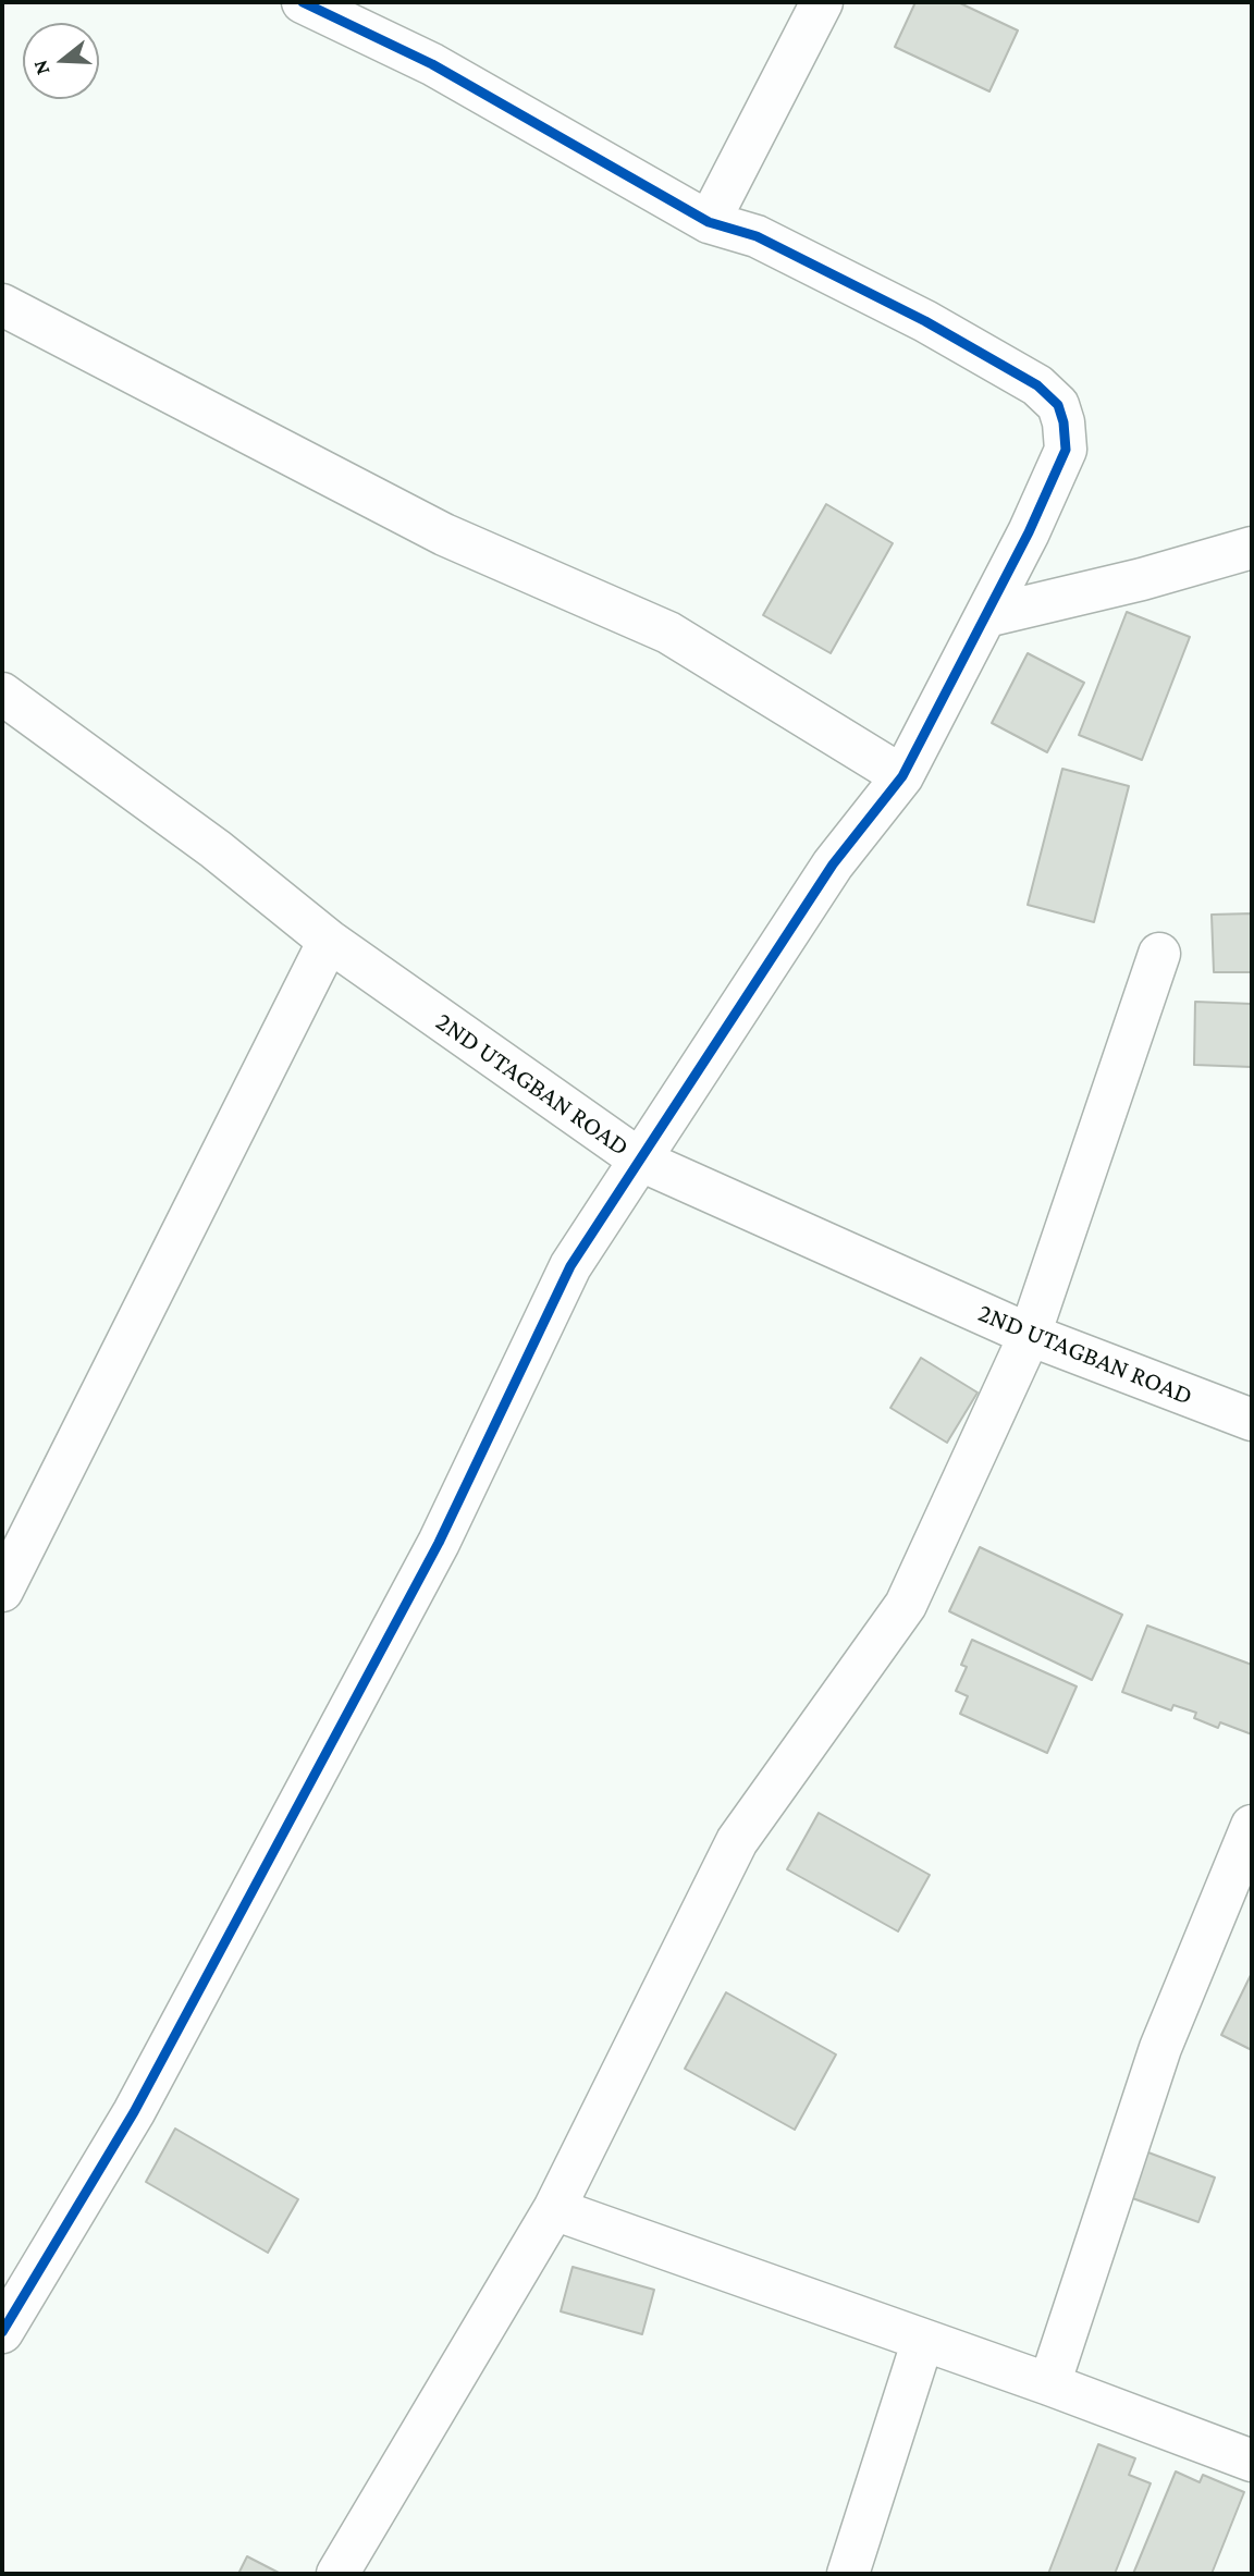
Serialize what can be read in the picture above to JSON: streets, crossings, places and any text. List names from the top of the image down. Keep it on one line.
{"streets":{"street":["2ND UTAGBAN ROAD"]},"north":"left"}
